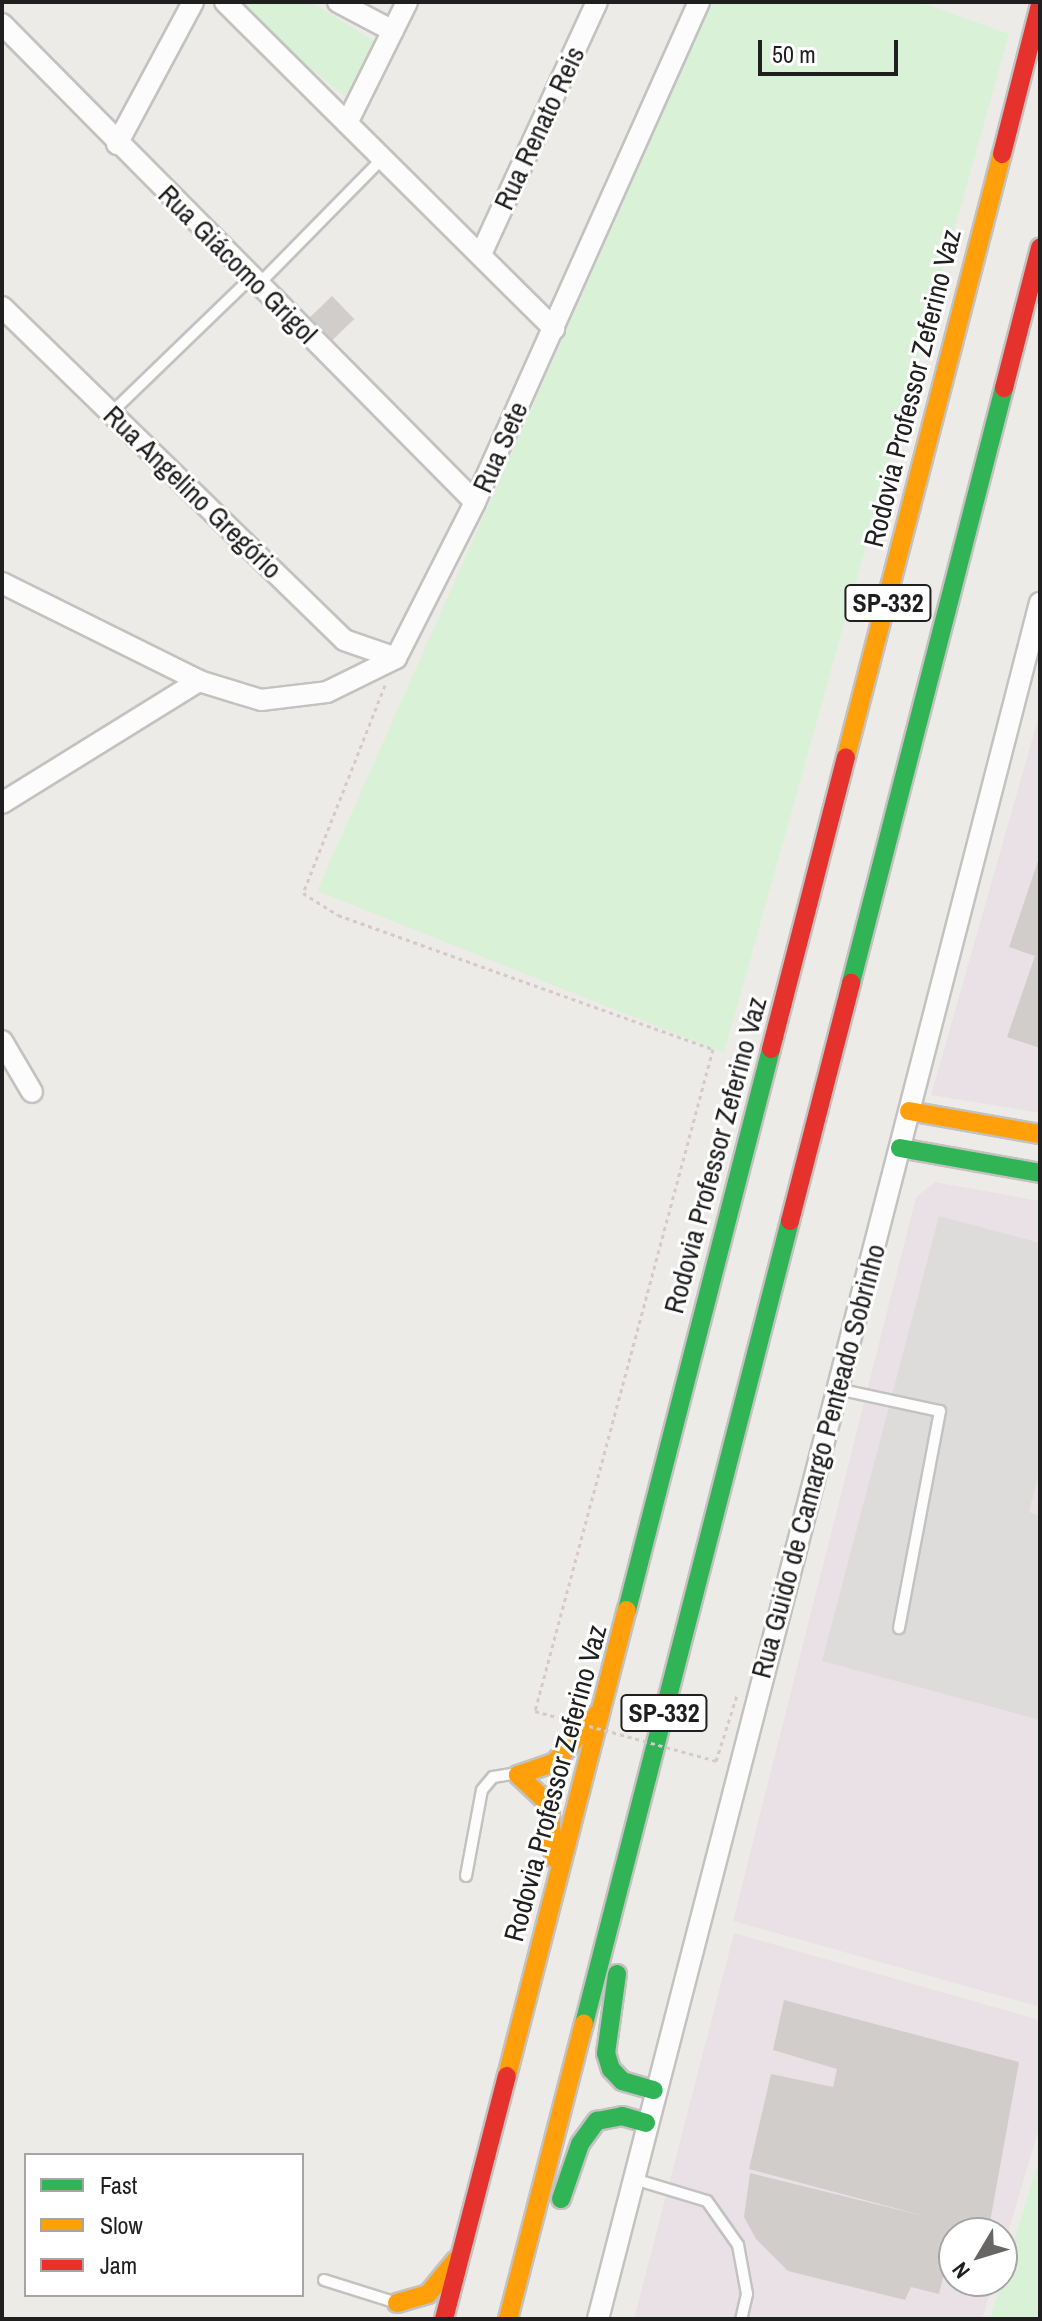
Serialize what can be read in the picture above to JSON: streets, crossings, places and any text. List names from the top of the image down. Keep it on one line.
{"streets":{"main road":["Rodovia Professor Zeferino Vaz","SP-332"],"street":["Rua Renato Reis","Rua Giácomo Grigol","Rua Sete","Rua Angelino Gregório","Rua Guido de Camargo Penteado Sobrinho"]},"crossings":[["Rua Giácomo Grigol","Rua Sete"],["Rua Sete","Rua Angelino Gregório"]],"legend":["Fast","Slow","Jam"],"scale_bar":"50 m","north":"bottom left"}
